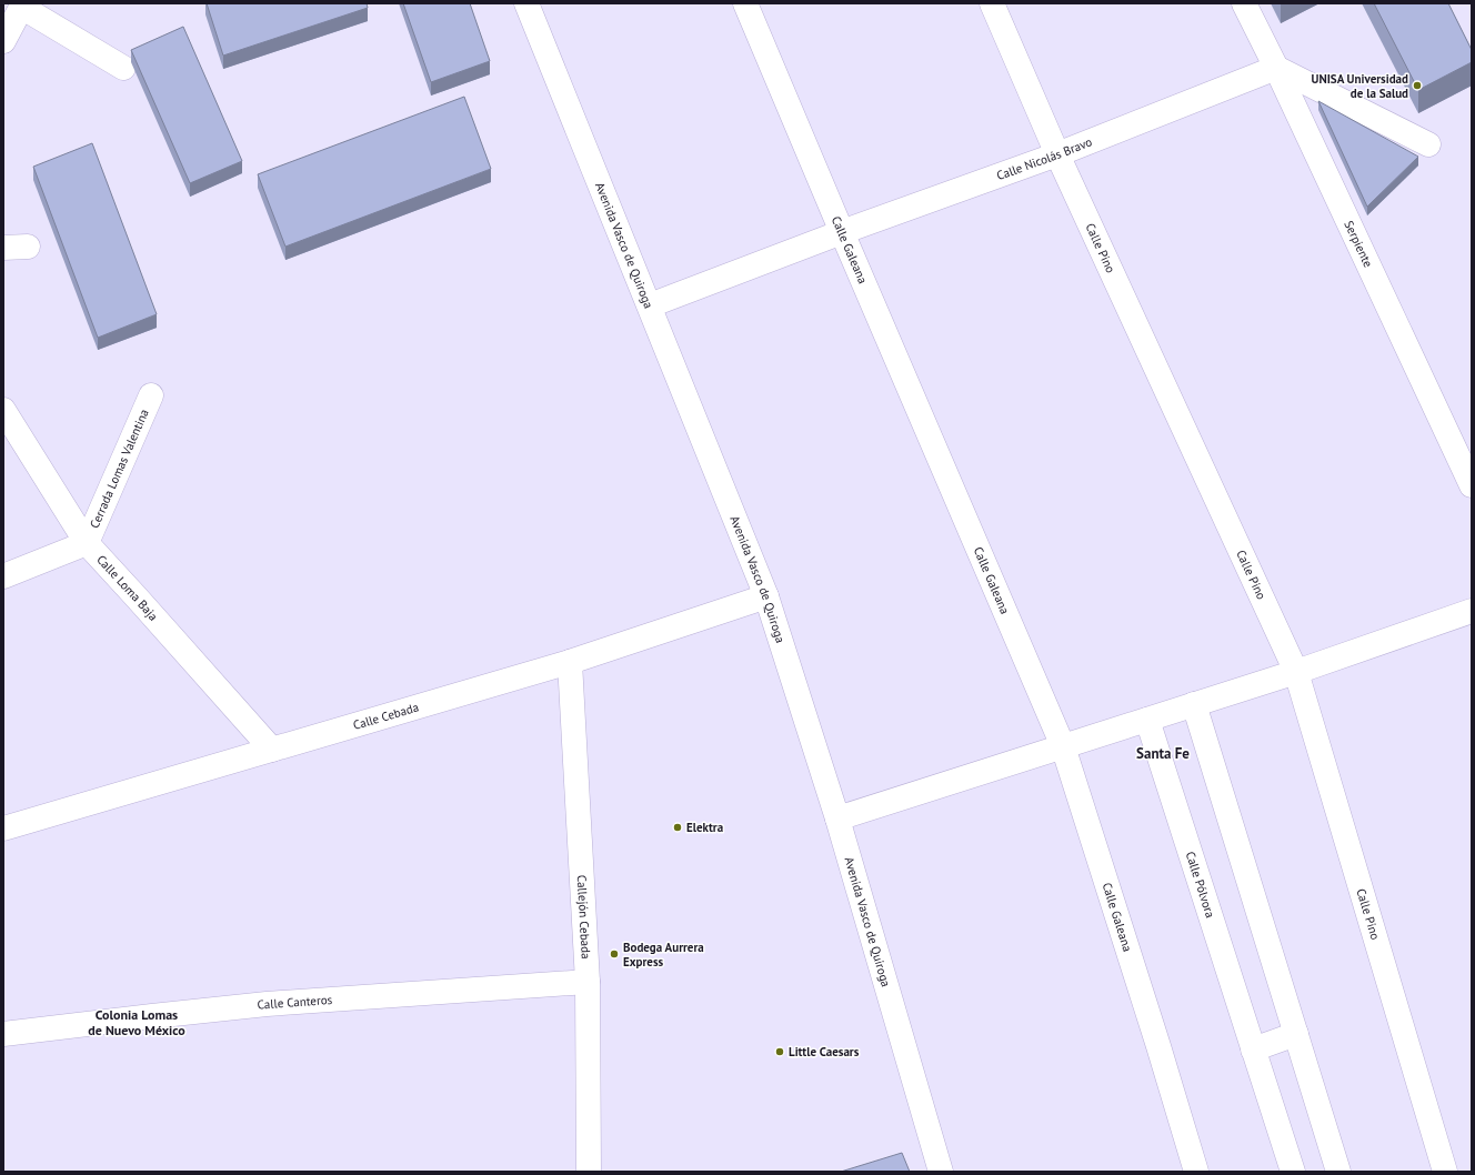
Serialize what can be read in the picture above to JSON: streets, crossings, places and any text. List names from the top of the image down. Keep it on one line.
{"streets":{"street":["Calle Nicolás Bravo","Serpiente","Avenida Vasco de Quiroga","Calle Pino","Calle Galeana","Cerrada Lomas Valentina","Calle Loma Baja","Calle Cebada","Calle Pólvora","Callejón Cebada","Calle Canteros"]},"crossings":[["Calle Nicolás Bravo","Serpiente"],["Calle Nicolás Bravo","Avenida Vasco de Quiroga"],["Calle Nicolás Bravo","Calle Pino"],["Calle Nicolás Bravo","Calle Galeana"],["Avenida Vasco de Quiroga","Calle Cebada"],["Cerrada Lomas Valentina","Calle Loma Baja"],["Calle Loma Baja","Calle Cebada"],["Calle Cebada","Callejón Cebada"],["Callejón Cebada","Calle Canteros"]],"districts":["Santa Fe","Colonia Lomas de Nuevo México"],"places":["UNISA Universidad de la Salud","Elektra","Bodega Aurrera Express","Little Caesars"]}
